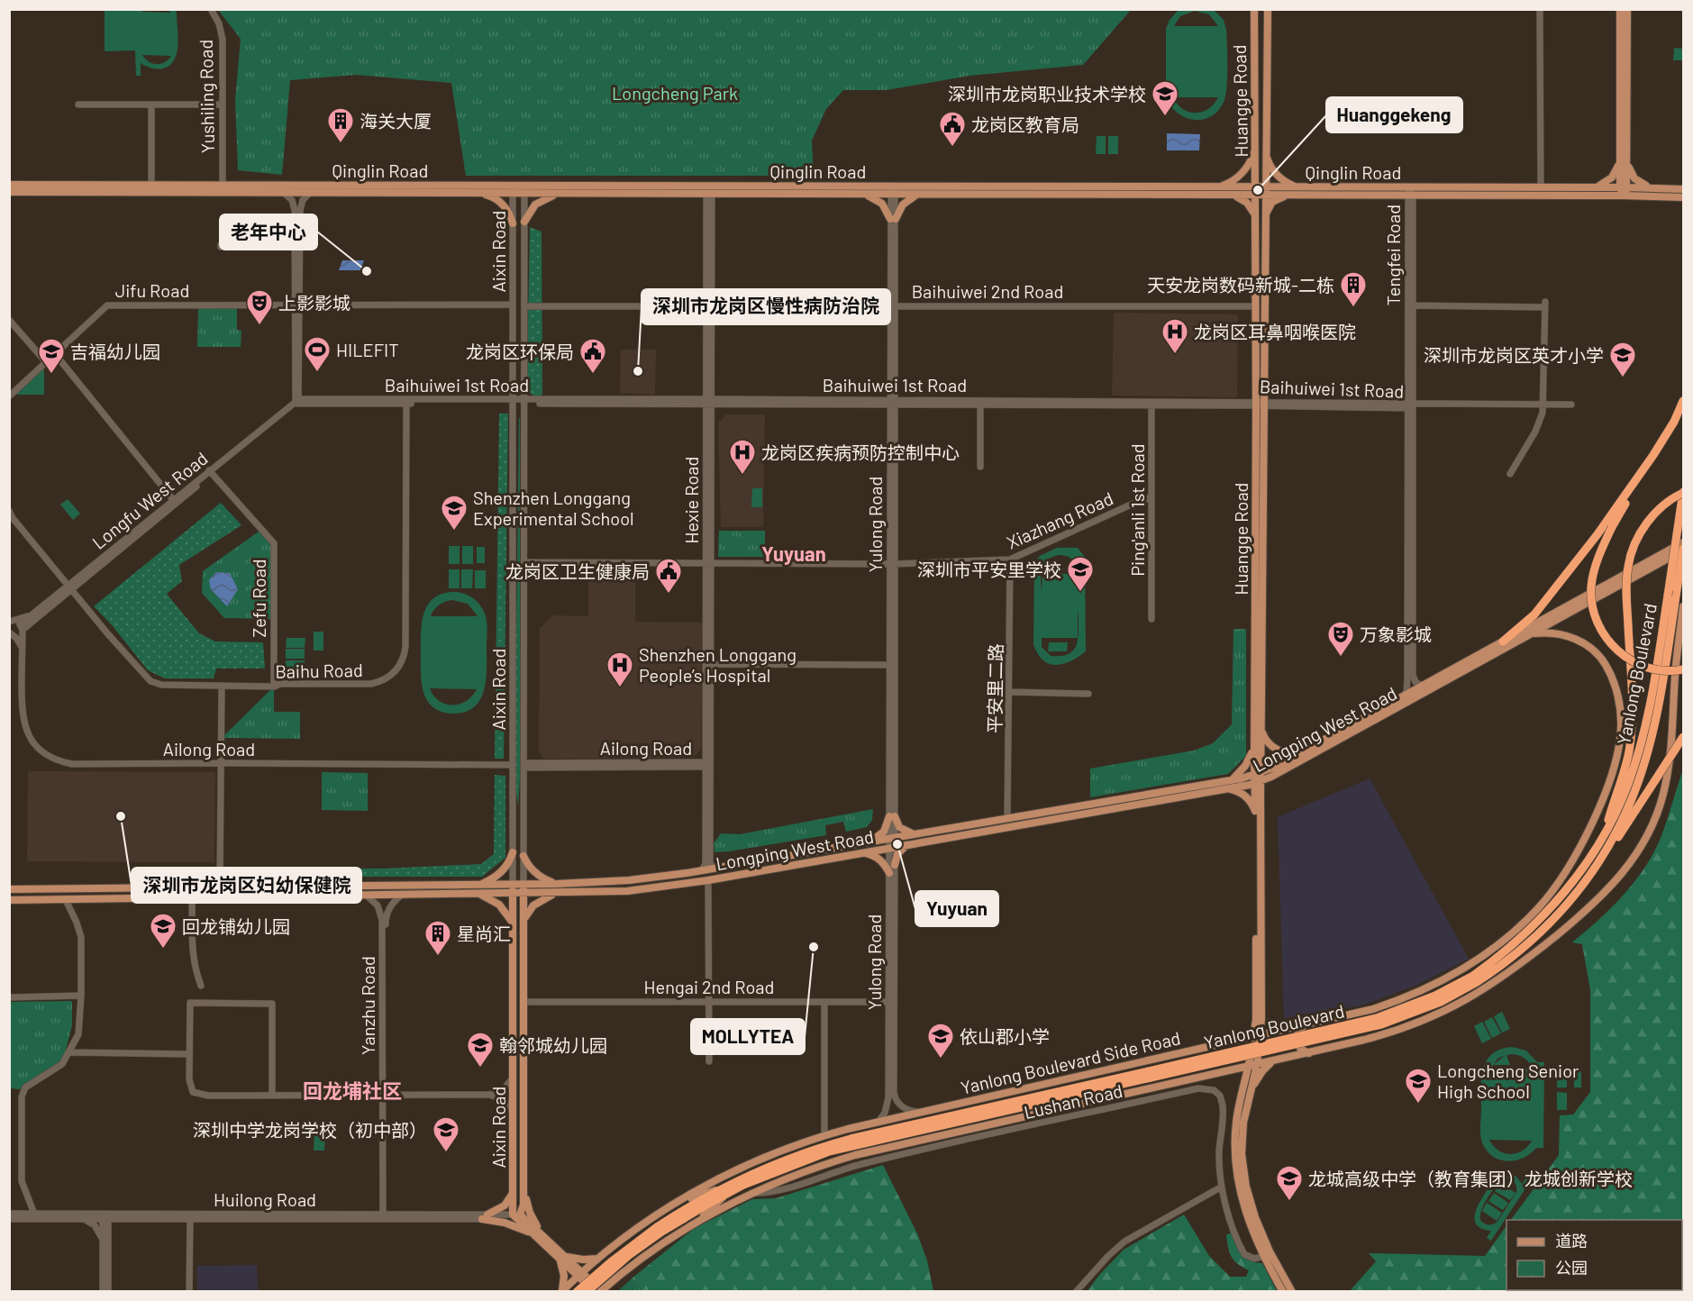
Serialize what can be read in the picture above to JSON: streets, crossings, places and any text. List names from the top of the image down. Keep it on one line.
{"streets":{"highway":["Yanlong Boulevard"],"main road":["Huangge Road","Qinglin Road","Aixin Road","Longping West Road","Yanlong Boulevard Side Road"],"street":["Yushiling Road","Tengfei Road","Jifu Road","Baihuiwei 2nd Road","Baihuiwei 1st Road","Longfu West Road","Hexie Road","Ping'anli 1st Road","Xiazhang Road","Yulong Road","Zefu Road","Baihu Road","平安里二路","Ailong Road","Hengai 2nd Road","Yanzhu Road","Lushan Road","Huilong Road"]},"crossings":[["Yushiling Road","Qinglin Road"],["Huangge Road","Qinglin Road"],["Huangge Road","Baihuiwei 2nd Road"],["Huangge Road","Baihuiwei 1st Road"],["Huangge Road","Longping West Road"],["Huangge Road","Yanlong Boulevard Side Road"],["Qinglin Road","Aixin Road"],["Qinglin Road","Tengfei Road"],["Qinglin Road","Hexie Road"],["Qinglin Road","Yulong Road"],["Aixin Road","Baihuiwei 2nd Road"],["Aixin Road","Baihuiwei 1st Road"],["Aixin Road","Xiazhang Road"],["Aixin Road","Longping West Road"],["Aixin Road","Ailong Road"],["Aixin Road","Hengai 2nd Road"],["Aixin Road","Huilong Road"],["Tengfei Road","Baihuiwei 1st Road"],["Tengfei Road","Longping West Road"],["Baihuiwei 2nd Road","Hexie Road"],["Baihuiwei 2nd Road","Yulong Road"],["Baihuiwei 1st Road","Longfu West Road"],["Baihuiwei 1st Road","Hexie Road"],["Baihuiwei 1st Road","Ping'anli 1st Road"],["Baihuiwei 1st Road","Yulong Road"],["Baihuiwei 1st Road","Baihu Road"],["Longfu West Road","Zefu Road"],["Longfu West Road","Baihu Road"],["Longfu West Road","Ailong Road"],["Hexie Road","Xiazhang Road"],["Hexie Road","Longping West Road"],["Hexie Road","Ailong Road"],["Ping'anli 1st Road","Xiazhang Road"],["Xiazhang Road","Yulong Road"],["Xiazhang Road","平安里二路"],["Yulong Road","Longping West Road"],["Yulong Road","Hengai 2nd Road"],["Yulong Road","Yanlong Boulevard Side Road"],["Zefu Road","Baihu Road"],["Yanlong Boulevard","Longping West Road"],["平安里二路","Longping West Road"],["Longping West Road","Yanzhu Road"],["Longping West Road","Yanlong Boulevard Side Road"],["Yanzhu Road","Huilong Road"]],"districts":["Yuyuan","回龙埔社区"],"parks":["Longcheng Park"],"places":{"school or university":["深圳市龙岗职业技术学校","吉福幼儿园","深圳市龙岗区英才小学","Shenzhen Longgang Experimental School","深圳市平安里学校","回龙铺幼儿园","依山郡小学","翰邻城幼儿园","Longcheng Senior High School","深圳中学龙岗学校（初中部）","龙城高级中学（教育集团）龙城创新学校"],"building":["海关大厦","天安龙岗数码新城-二栋","星尚汇"],"public building":["龙岗区教育局","龙岗区环保局","龙岗区卫生健康局"],"other":["Huanggekeng","老年中心","深圳市龙岗区慢性病防治院","深圳市龙岗区妇幼保健院","Yuyuan","MOLLYTEA"],"theatre":["上影影城","万象影城"],"hospital":["龙岗区耳鼻咽喉医院","龙岗区疾病预防控制中心","Shenzhen Longgang People’s Hospital"],"sports":["HILEFIT"]},"legend":["道路","公园"]}
